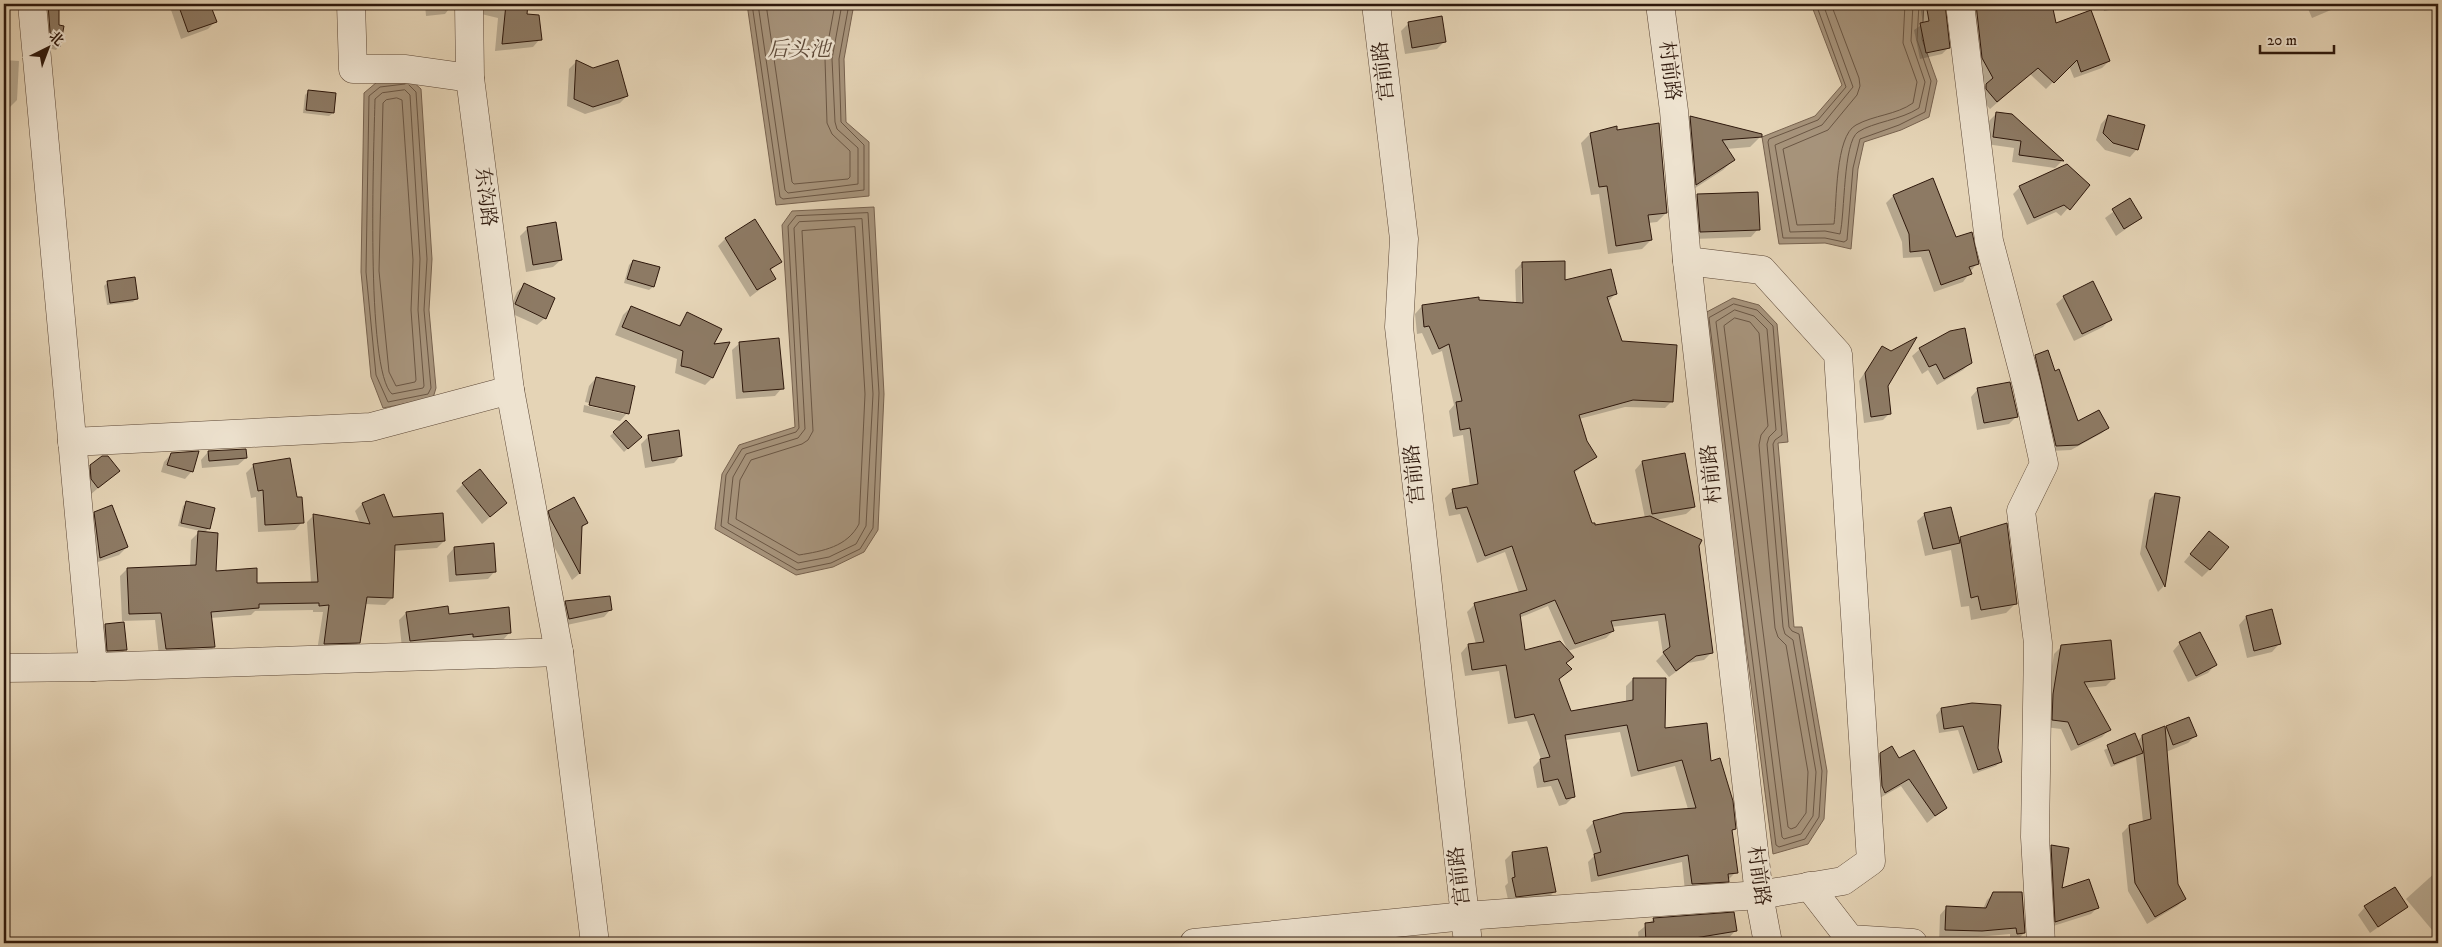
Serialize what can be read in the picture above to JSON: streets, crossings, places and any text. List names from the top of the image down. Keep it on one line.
{"streets":{"street":["宫前路","村前路","东沟路"]},"water":["后头池"],"scale_bar":"20 m","north":"top right"}
